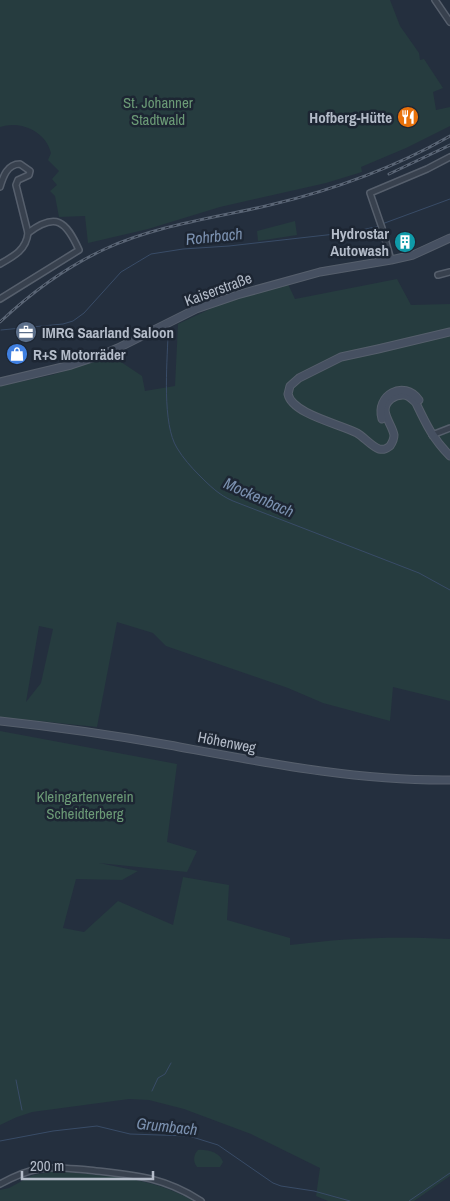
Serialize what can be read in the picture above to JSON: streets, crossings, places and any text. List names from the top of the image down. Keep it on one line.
{"streets":{"street":["Kaiserstraße","Höhenweg"]},"water":["Rohrbach","Mockenbach","Grumbach"],"parks":["St. Johanner Stadtwald","Kleingartenverein Scheidterberg"],"places":{"restaurant":["Hofberg-Hütte"],"building":["Hydrostar Autowash"],"office":["IMRG Saarland Saloon"],"shop":["R+S Motorräder"]},"scale_bar":"200 m"}
